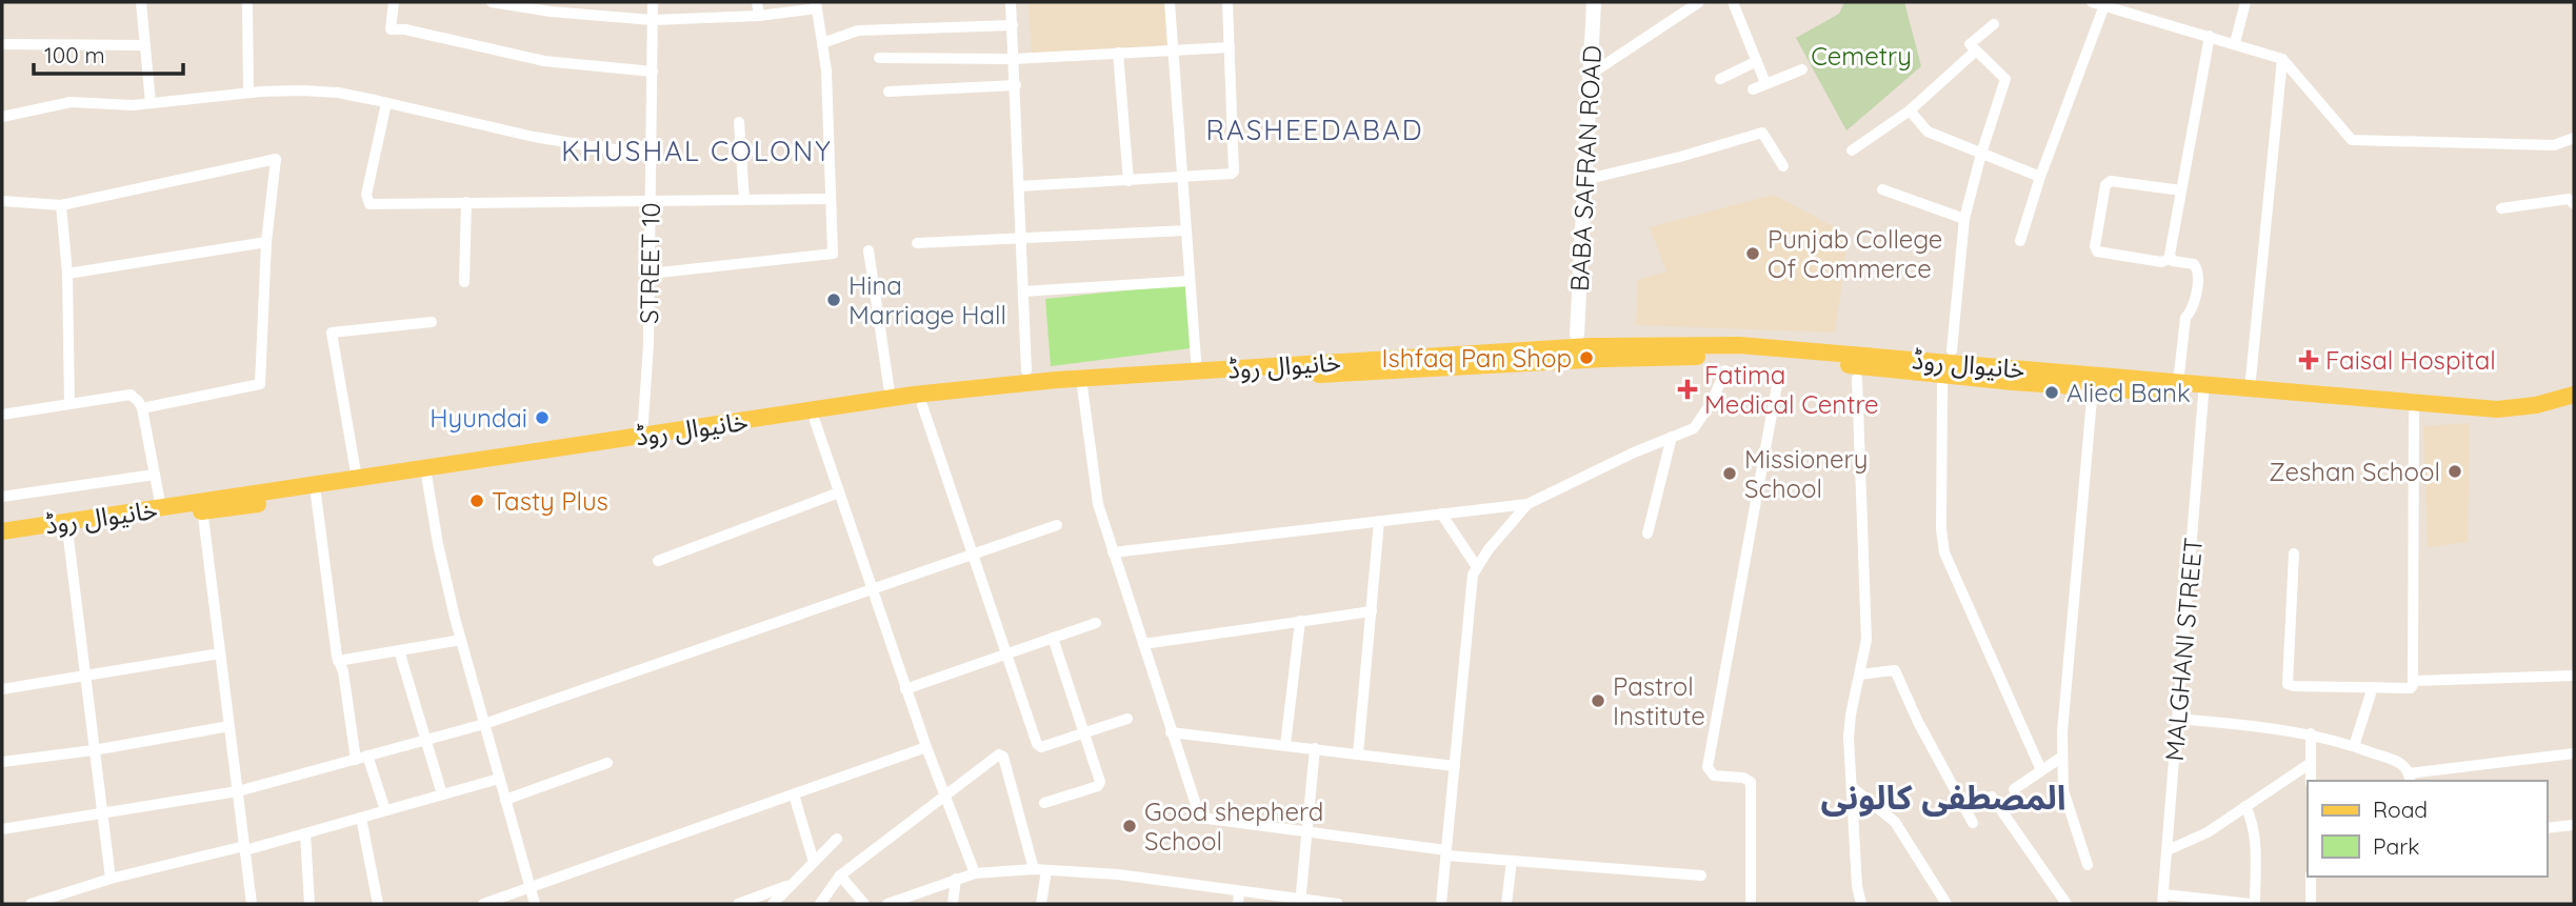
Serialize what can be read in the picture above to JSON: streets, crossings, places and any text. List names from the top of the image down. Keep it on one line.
{"streets":{"main road":["BABA SAFRAN ROAD","خانیوال روڈ"],"street":["STREET 10","MALGHANI STREET"]},"crossings":[["STREET 10","خانیوال روڈ"],["خانیوال روڈ","MALGHANI STREET"]],"districts":["RASHEEDABAD","KHUSHAL COLONY","المصطفی کالونی"],"parks":["Cemetry"],"places":{"other":["Punjab College Of Commerce","Hina Marriage Hall","Ishfaq Pan Shop","Alied Bank","Hyundai","Zeshan School","Missionery School","Tasty Plus","Pastrol Institute","Good shepherd School"],"health":["Faisal Hospital","Fatima Medical Centre"]},"legend":["Road","Park"],"scale_bar":"100 m"}
